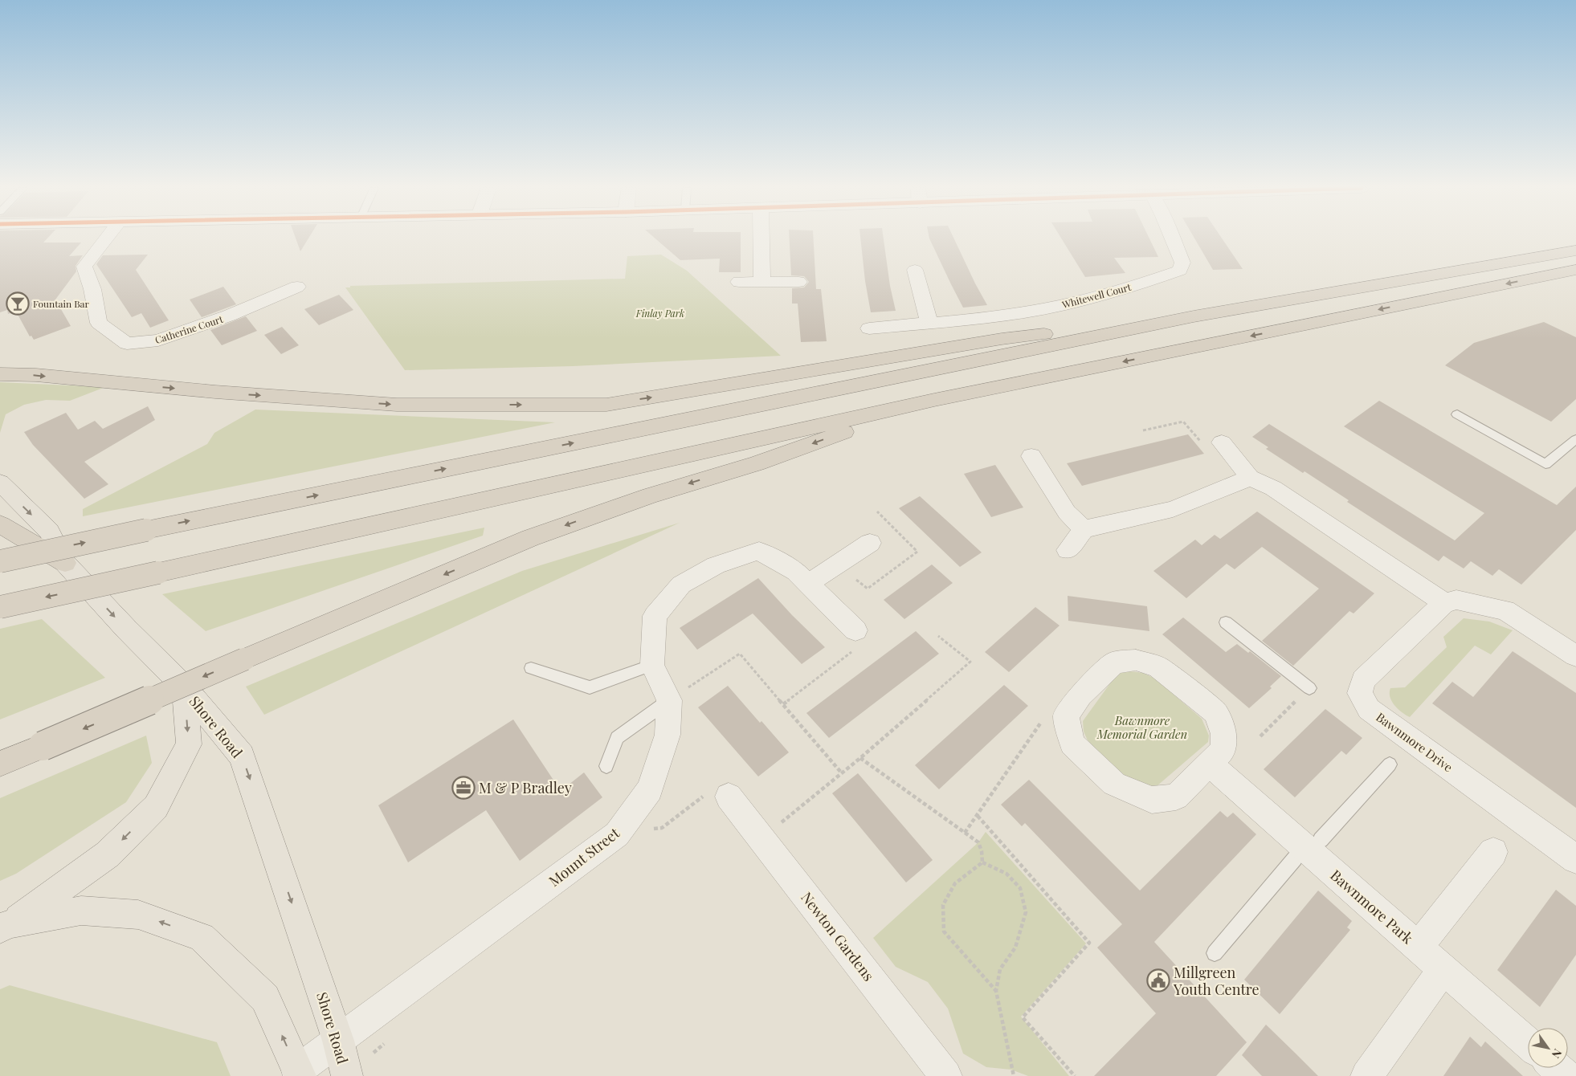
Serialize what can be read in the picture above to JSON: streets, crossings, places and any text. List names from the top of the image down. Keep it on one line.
{"streets":{"main road":["Shore Road"],"street":["Whitewell Court","Catherine Court","Bawnmore Drive","Mount Street","Bawnmore Park","Newton Gardens"]},"crossings":[["Shore Road","Mount Street"]],"one_way":["Shore Road"],"parks":["Finlay Park","Bawnmore Memorial Garden"],"places":{"bar":["Fountain Bar"],"office":["M & P Bradley"],"public building":["Millgreen Youth Centre"]},"north":"bottom right"}
